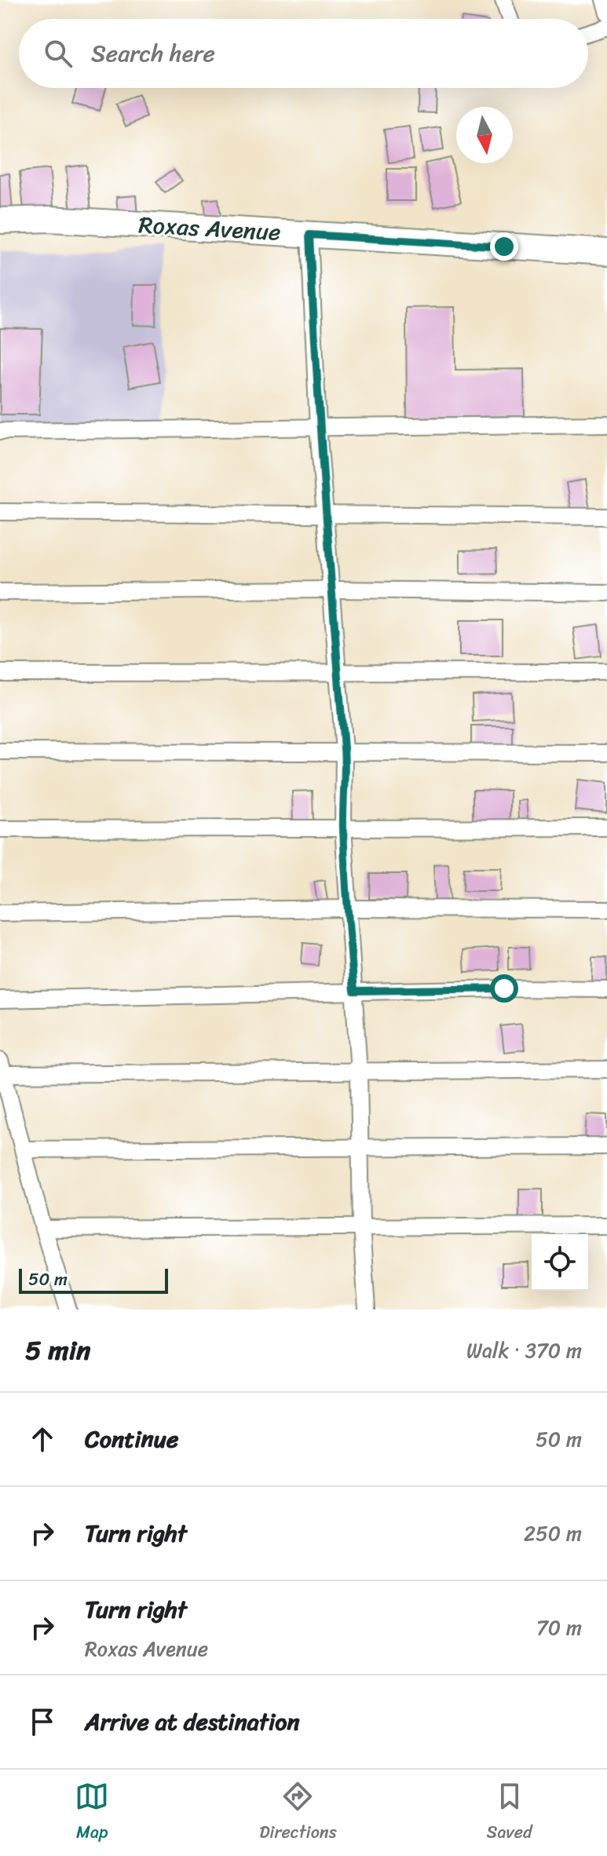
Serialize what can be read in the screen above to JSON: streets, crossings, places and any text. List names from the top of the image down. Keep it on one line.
{"streets":{"main road":["Roxas Avenue"]},"scale_bar":"50 m","north":"bottom","page":{"search":"Search here","scale":"50 m","heading":["5 min","Walk · 370 m"],"list":[["Continue","50 m"],["Turn right","250 m"],["Turn right","Roxas Avenue","70 m"],"Arrive at destination"],"nav":["Map","Directions","Saved"]}}
